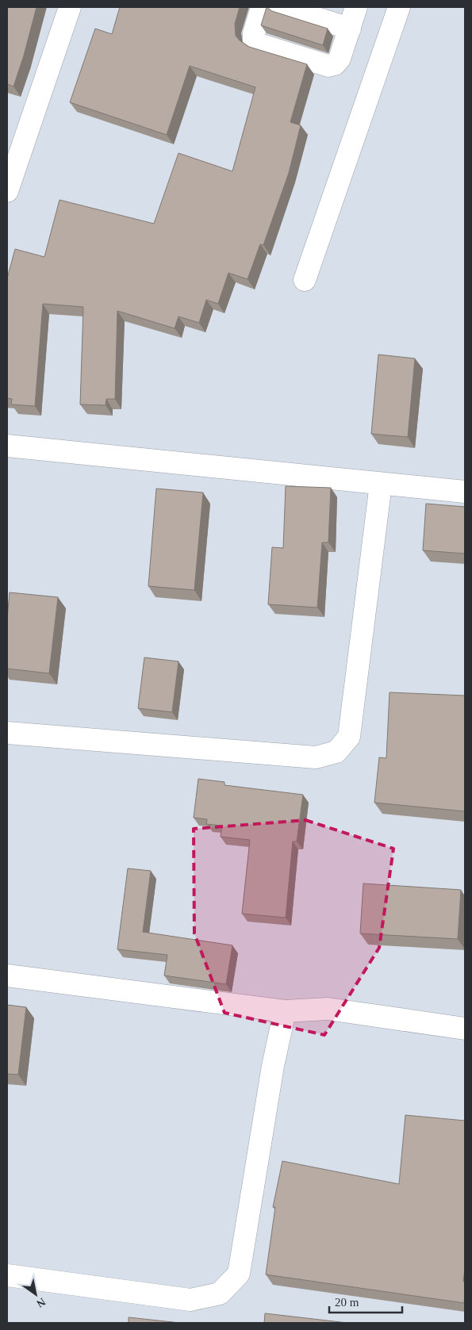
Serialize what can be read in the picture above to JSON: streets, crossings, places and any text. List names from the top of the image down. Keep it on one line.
{"scale_bar":"20 m","north":"bottom right"}
